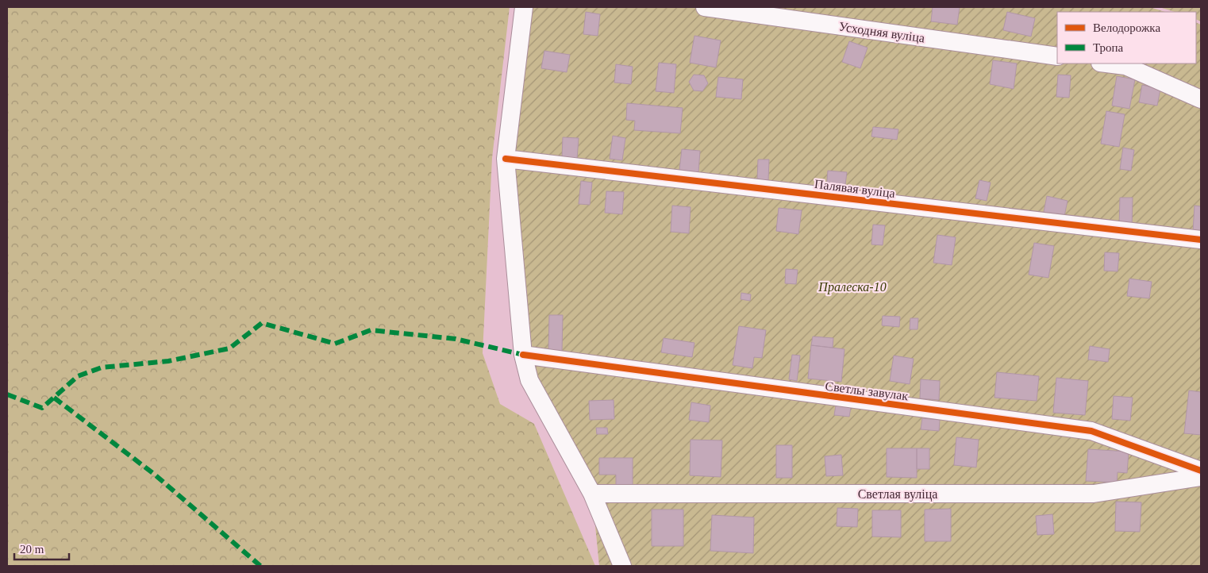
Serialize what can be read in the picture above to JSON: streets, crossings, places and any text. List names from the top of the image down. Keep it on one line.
{"streets":{"street":["Усходняя вуліца","Палявая вуліца","Светлы завулак","Светлая вуліца"]},"parks":["Пралеска-10"],"legend":["Велодорожка","Тропа"],"scale_bar":"20 m"}
